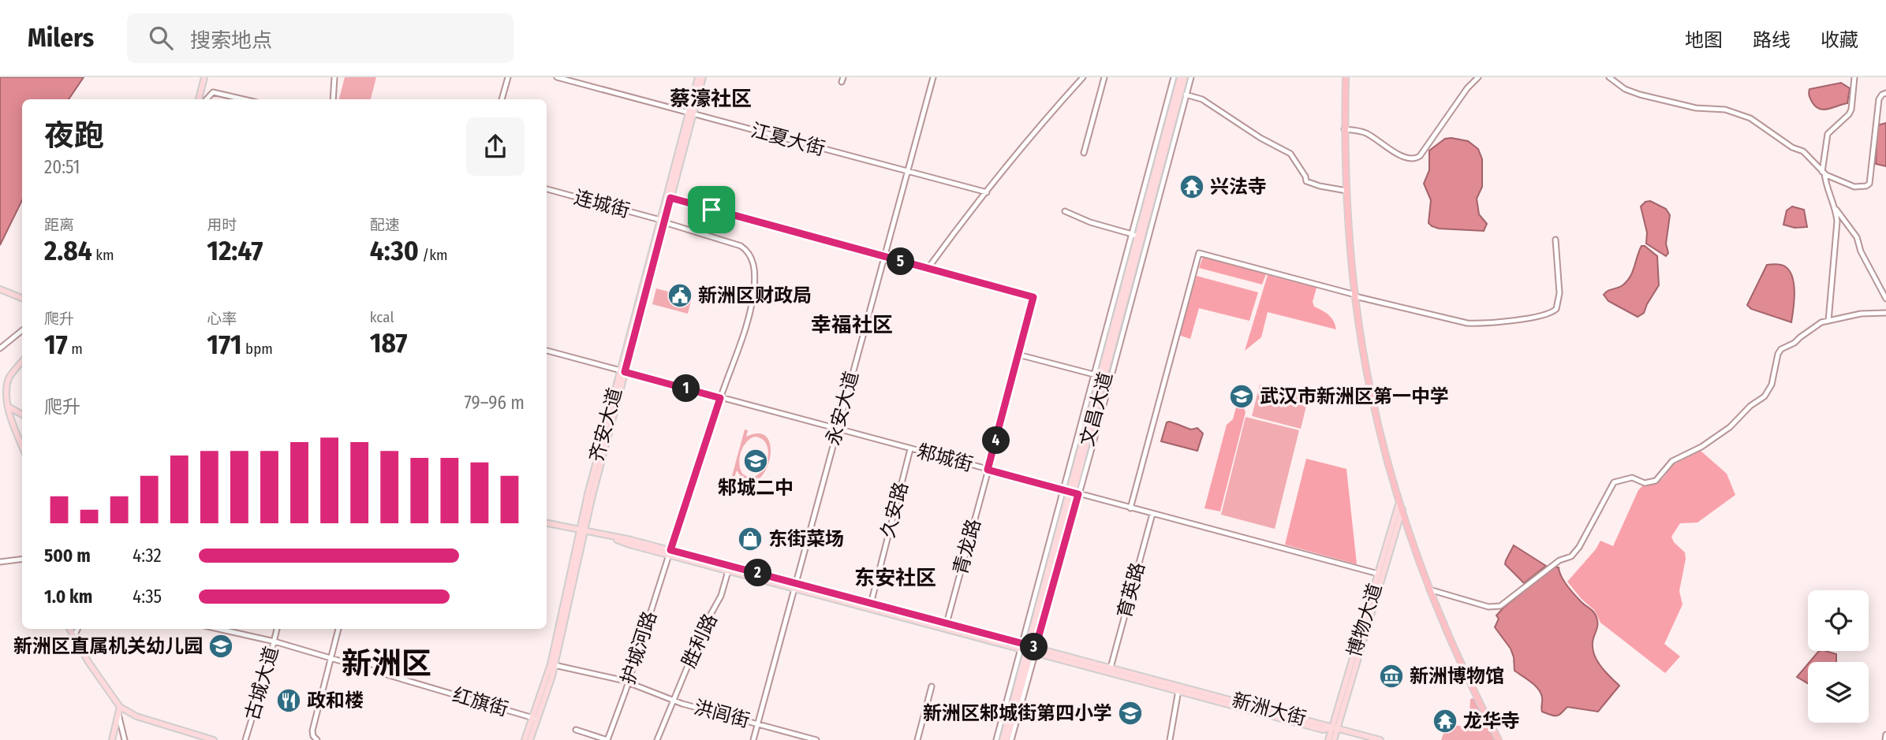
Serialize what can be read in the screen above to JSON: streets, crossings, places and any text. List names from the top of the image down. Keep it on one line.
{"streets":{"main road":["文昌大道","齐安大道","博物大道","新洲大街"],"street":["江夏大街","连城街","永安大道","邾城街","久安路","青龙路","育英路","胜利路","护城河路","古城大道","红旗街","洪闾街"]},"crossings":[["江夏大街","永安大道"],["江夏大街","齐安大道"],["连城街","齐安大道"],["连城街","邾城街"],["连城街","护城河路"],["永安大道","邾城街"],["永安大道","新洲大街"],["永安大道","洪闾街"],["文昌大道","邾城街"],["文昌大道","新洲大街"],["齐安大道","邾城街"],["齐安大道","红旗街"],["齐安大道","新洲大街"],["齐安大道","洪闾街"],["邾城街","久安路"],["邾城街","青龙路"],["邾城街","育英路"],["邾城街","博物大道"],["邾城街","护城河路"],["久安路","新洲大街"],["青龙路","新洲大街"],["育英路","新洲大街"],["博物大道","新洲大街"],["胜利路","新洲大街"],["胜利路","洪闾街"],["护城河路","新洲大街"],["护城河路","洪闾街"],["古城大道","红旗街"]],"districts":["蔡濠社区","幸福社区","东安社区","新洲区"],"places":{"temple":["兴法寺","龙华寺"],"public building":["新洲区财政局"],"school or university":["武汉市新洲区第一中学","邾城二中","新洲区直属机关幼儿园","新洲区邾城街第四小学"],"shop":["东街菜场"],"museum":["新洲博物馆"],"restaurant":["政和楼"]},"page":{"header":"Milers","search":"搜索地点","nav":["地图","路线","收藏"],"heading":["夜跑","20:51"],"stats":[["距离","2.84 km"],["用时","12:47"],["配速","4:30 /km"],["爬升","17 m"],["心率","171 bpm"],["kcal","187"]],"pins":["5","1","4","2","3"],"chart":["爬升","79–96 m"],"list":[{"name":"500 m","note":"4:32"},{"name":"1.0 km","note":"4:35"}]}}
